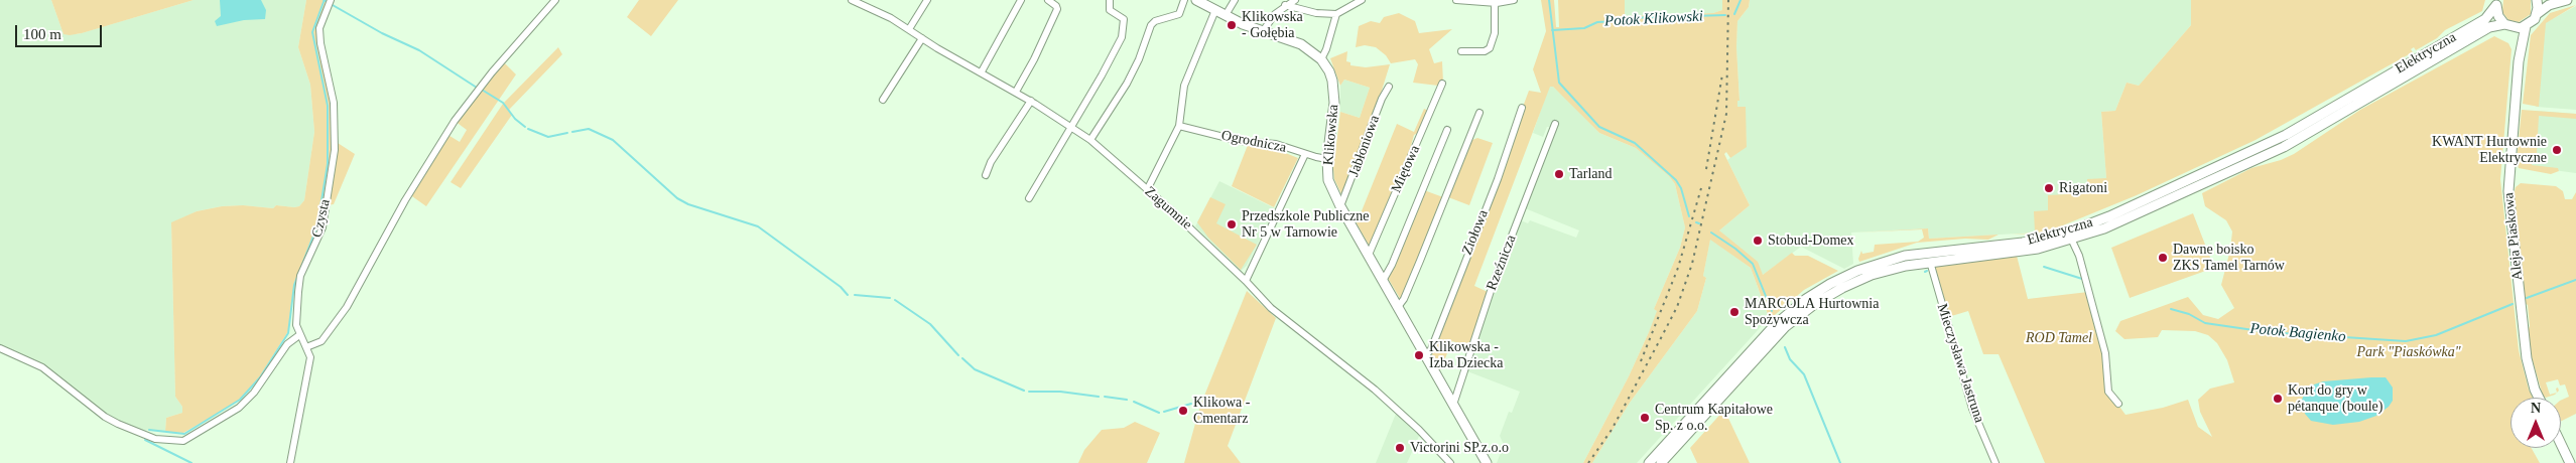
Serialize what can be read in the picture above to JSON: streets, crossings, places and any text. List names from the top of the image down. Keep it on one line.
{"streets":{"main road":["Elektryczna","Klikowska","Aleja Piaskowa"],"street":["Ogrodnicza","Jabłoniowa","Miętowa","Zagumnie","Czysta","Ziołowa","Rzeźnicza","Mieczysława Jastruna"]},"crossings":[["Elektryczna","Aleja Piaskowa"],["Elektryczna","Mieczysława Jastruna"],["Klikowska","Ogrodnicza"],["Klikowska","Jabłoniowa"],["Klikowska","Miętowa"],["Klikowska","Ziołowa"],["Klikowska","Rzeźnicza"]],"water":["Potok Klikowski","Potok Bagienko"],"parks":["ROD Tamel","Park \"Piaskówka\""],"places":["Klikowska - Gołębia","KWANT Hurtownie Elektryczne","Tarland","Rigatoni","Przedszkole Publiczne Nr 5 w Tarnowie","Stobud-Domex","Dawne boisko ZKS Tamel Tarnów","MARCOLA Hurtownia Spożywcza","Klikowska - Izba Dziecka","Kort do gry w pétanque (boule)","Klikowa - Cmentarz","Centrum Kapitałowe Sp. z o.o.","Victorini SP.z.o.o"],"scale_bar":"100 m","north":"top"}
